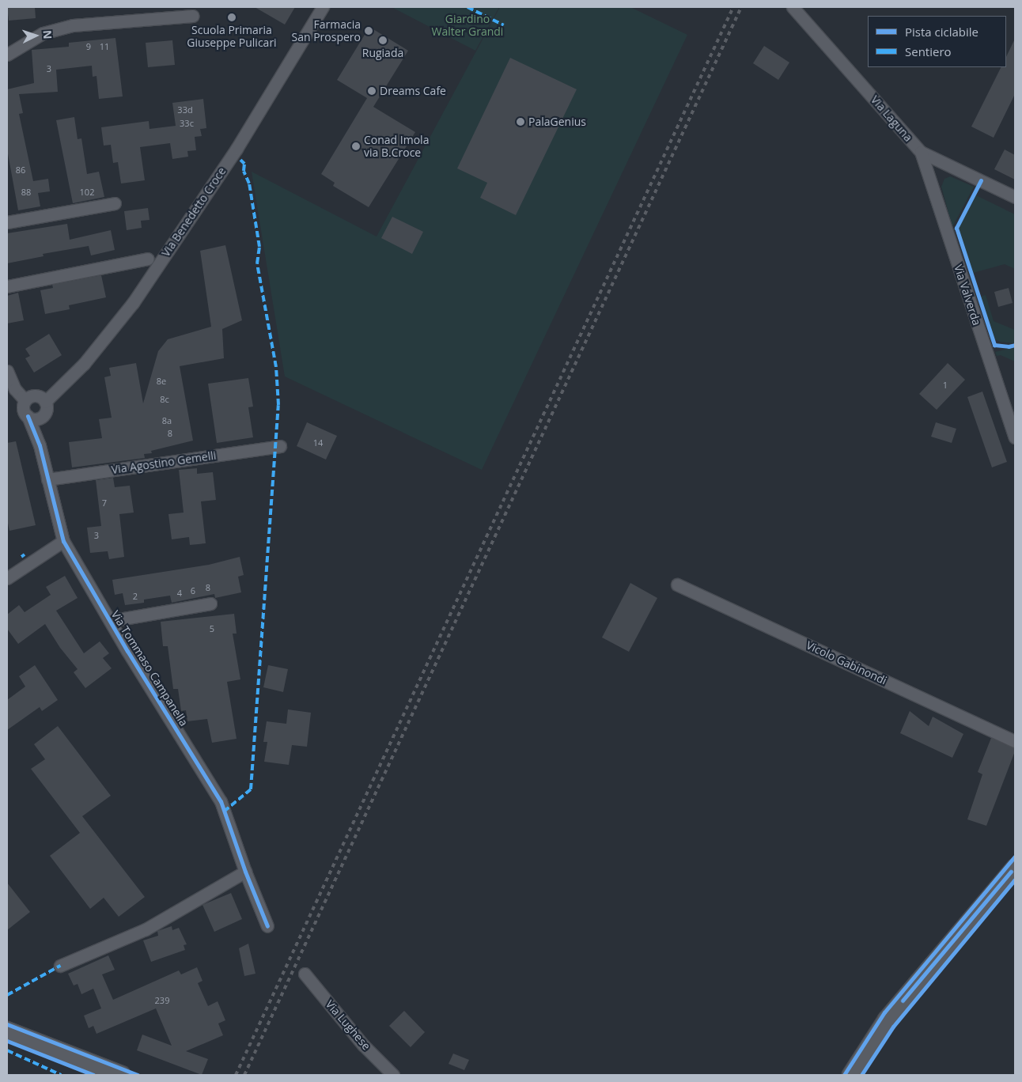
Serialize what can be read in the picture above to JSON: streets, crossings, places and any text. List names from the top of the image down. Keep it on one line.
{"streets":{"street":["Via Laguna","Via Benedetto Croce","Via Valverda","Via Agostino Gemelli","Vicolo Gabinondi","Via Tommaso Campanella","Via Lughese"]},"crossings":[["Via Laguna","Via Valverda"],["Via Benedetto Croce","Via Tommaso Campanella"],["Via Agostino Gemelli","Via Tommaso Campanella"]],"parks":["Giardino Walter Grandi"],"places":["Scuola Primaria Giuseppe Pulicari","Farmacia San Prospero","Rugiada","Dreams Cafe","PalaGenius","Conad Imola via B.Croce"],"house_numbers":["9","11","3","33d","33c","86","88","102","8e","1","8c","8a","8","14","7","3","8","6","4","2","5","239"],"legend":["Pista ciclabile","Sentiero"],"north":"right"}
